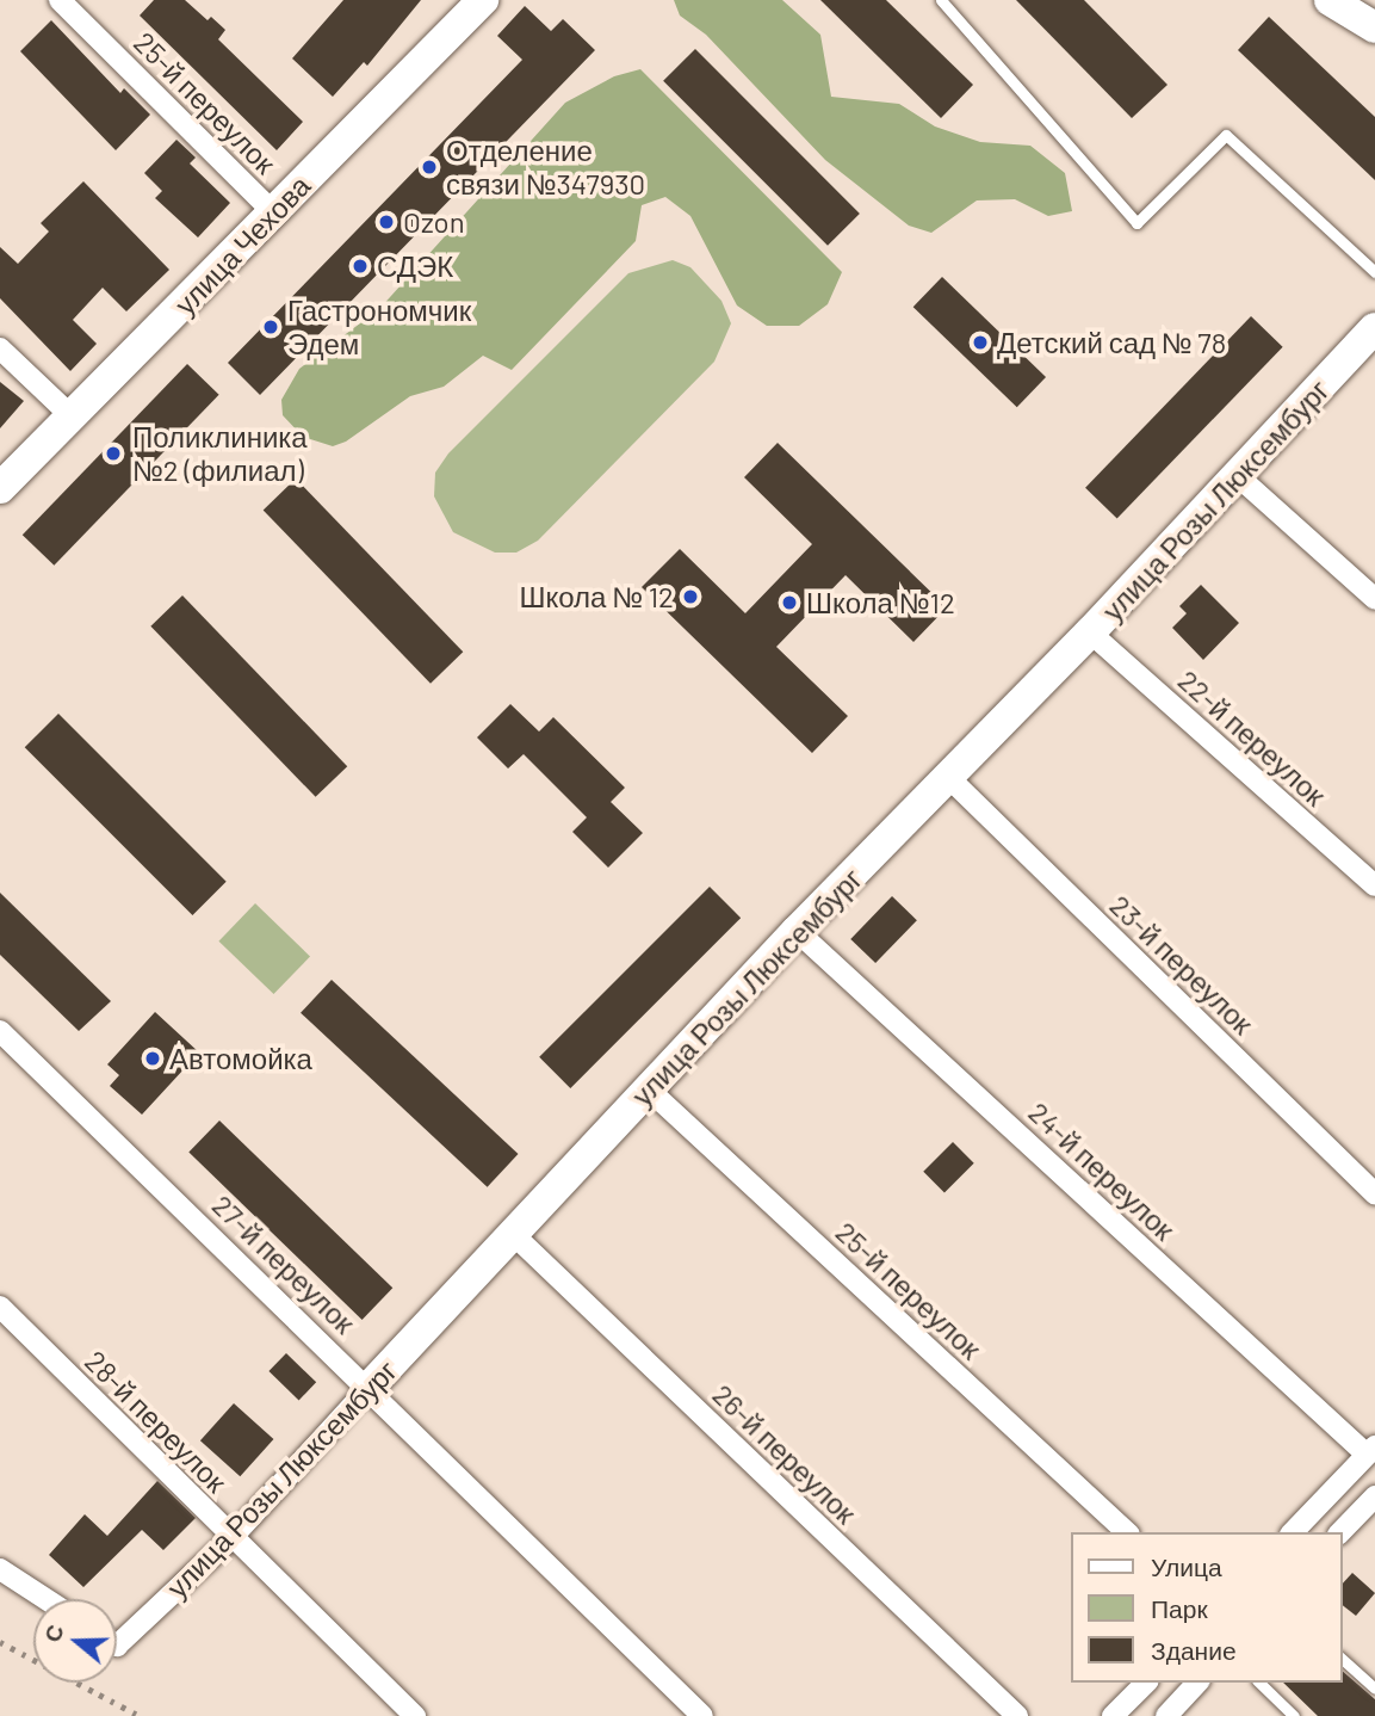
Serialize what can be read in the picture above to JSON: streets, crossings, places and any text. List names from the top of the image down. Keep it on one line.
{"streets":{"street":["25-й переулок","улица Чехова","улица Розы Люксембург","22-й переулок","23-й переулок","24-й переулок","27-й переулок","28-й переулок","26-й переулок"]},"crossings":[["25-й переулок","улица Чехова"],["25-й переулок","улица Розы Люксембург"],["улица Розы Люксембург","22-й переулок"],["улица Розы Люксембург","23-й переулок"],["улица Розы Люксембург","24-й переулок"],["улица Розы Люксембург","27-й переулок"],["улица Розы Люксембург","28-й переулок"],["улица Розы Люксембург","26-й переулок"]],"places":["Отделение связи №347930","Ozon","СДЭК","Гастрономчик Эдем","Детский сад № 78","Поликлиника №2 (филиал)","Школа № 12","Школа №12","Автомойка"],"legend":["Улица","Парк","Здание"],"north":"left"}
